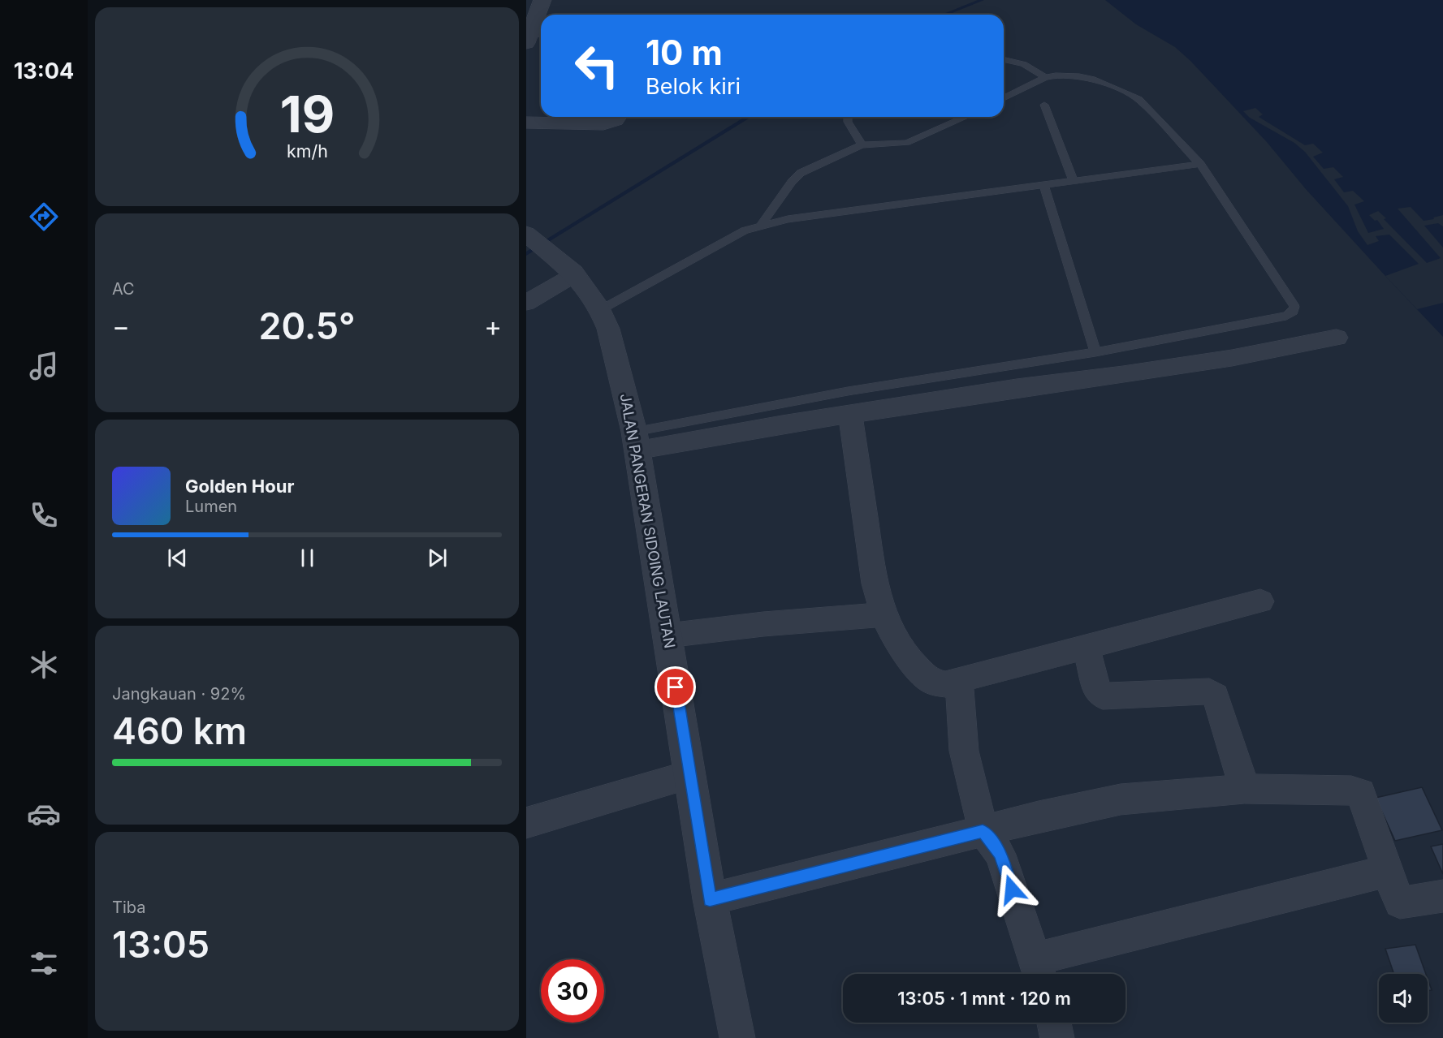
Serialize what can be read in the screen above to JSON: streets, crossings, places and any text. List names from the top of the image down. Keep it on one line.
{"streets":{"street":["JALAN PANGERAN SIDOING LAUTAN"]},"page":{"tabs":"13:04","turn":["10 m","Belok kiri"],"tile":["AC",["Jangkauan · 92%","460 km"],["Tiba","13:05"]],"heat":["−","20.5°","+"],"song":["Golden Hour","Lumen"],"limit":"30","trip":"13:05 · 1 mnt · 120 m","gauge":["19","km/h"]}}
